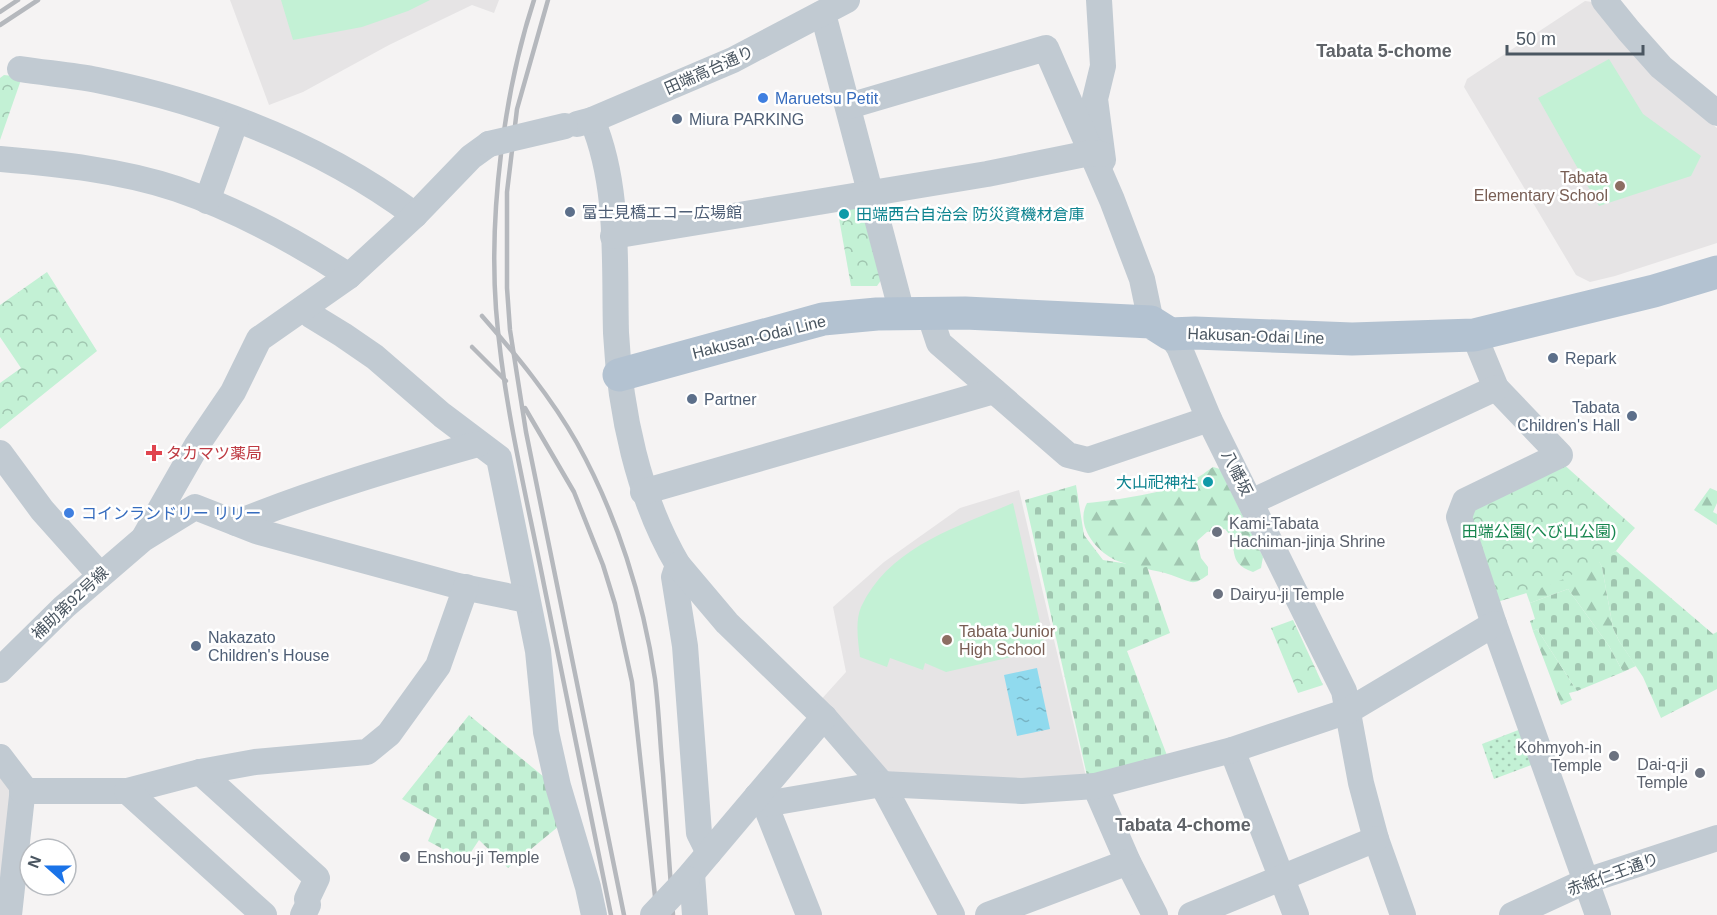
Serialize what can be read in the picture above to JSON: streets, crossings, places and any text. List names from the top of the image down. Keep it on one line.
{"streets":{"main road":["Hakusan-Odai Line"],"street":["田端高台通り","八幡坂","補助第92号線","赤紙仁王通り"]},"crossings":[["Hakusan-Odai Line","八幡坂"]],"districts":["Tabata 5-chome","Tabata 4-chome"],"parks":["田端公園(へび山公園)"],"places":{"other":["Maruetsu Petit","Miura PARKING","Tabata Elementary School","富士見橋エコー広場館","田端西台自治会 防災資機材倉庫","Repark","Partner","Tabata Children's Hall","大山祀神社","コインランドリー リリー","Kami-Tabata Hachiman-jinja Shrine","Dairyu-ji Temple","Tabata Junior High School","Nakazato Children's House","Kohmyoh-in Temple","Dai-q-ji Temple","Enshou-ji Temple"],"health":["タカマツ薬局"]},"scale_bar":"50 m","north":"left"}
